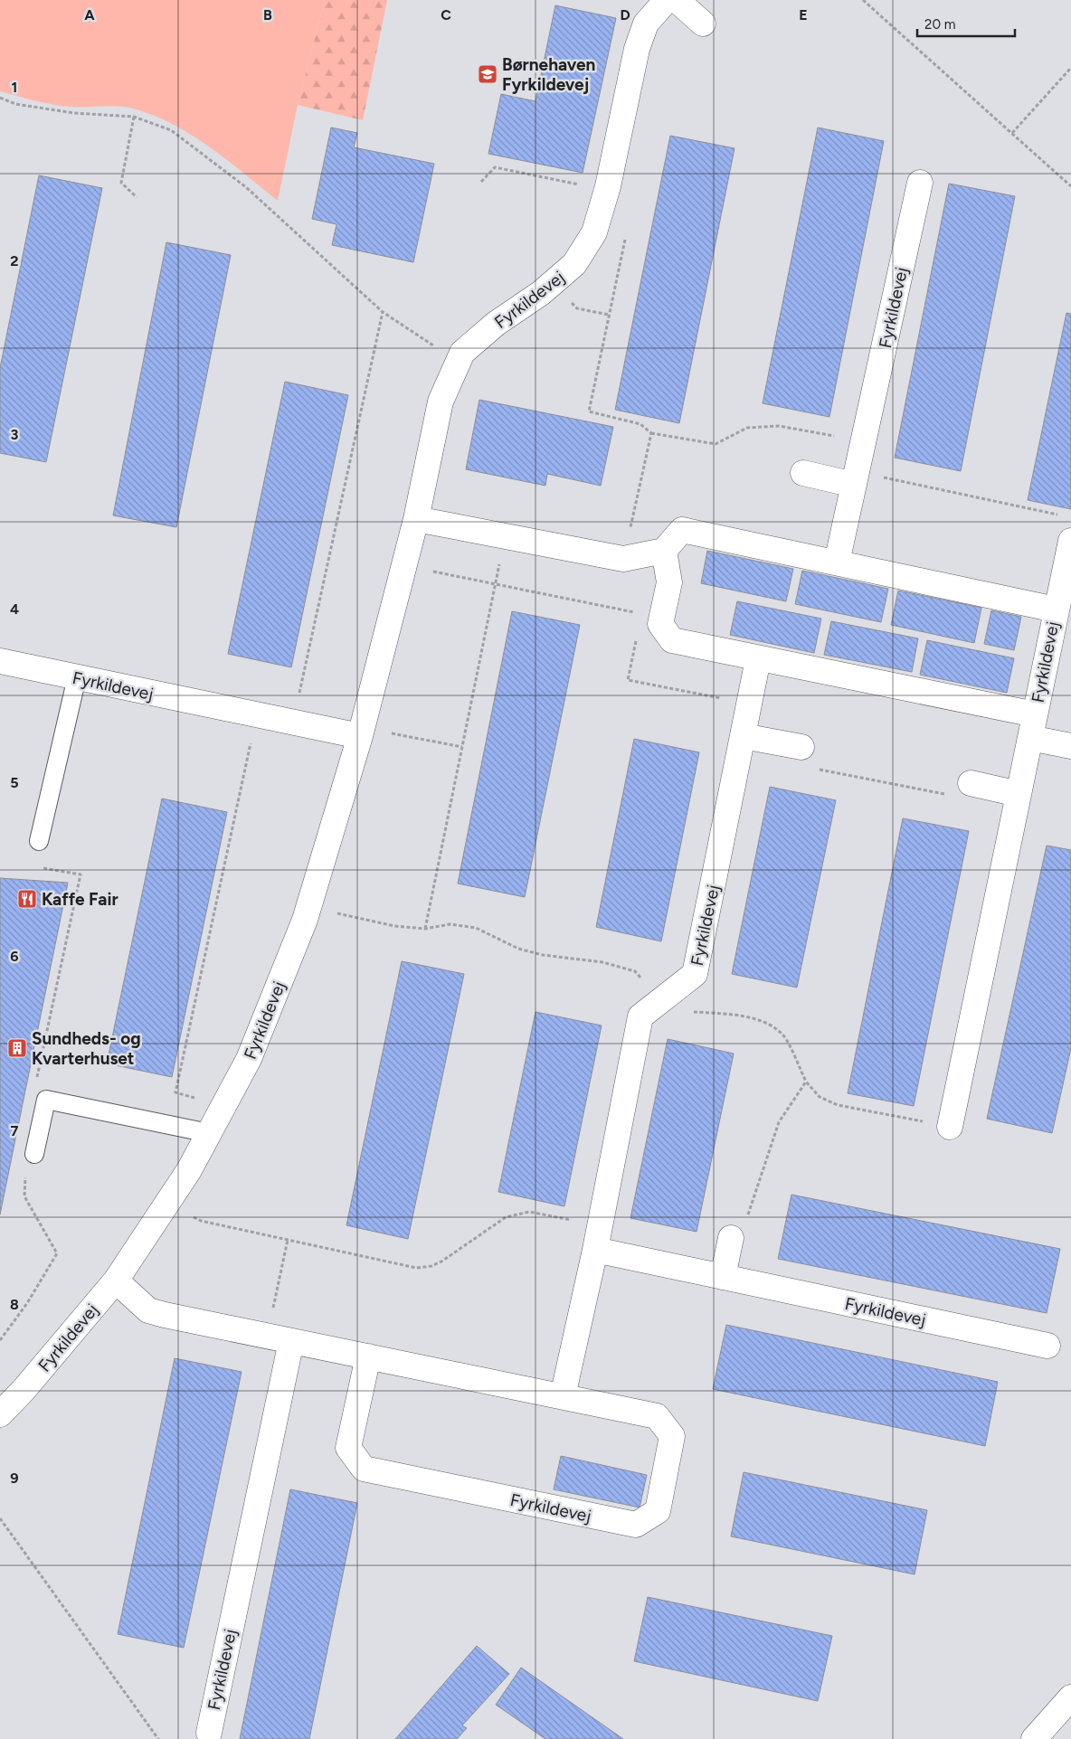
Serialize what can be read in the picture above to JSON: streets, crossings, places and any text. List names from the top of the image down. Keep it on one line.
{"streets":{"street":["Fyrkildevej"]},"places":{"school or university":["Børnehaven Fyrkildevej"],"restaurant":["Kaffe Fair"],"building":["Sundheds- og Kvarterhuset"]},"scale_bar":"20 m","grid":{"columns":["A","B","C","D","E"],"rows":["1","2","3","4","5","6","7","8","9"]}}
